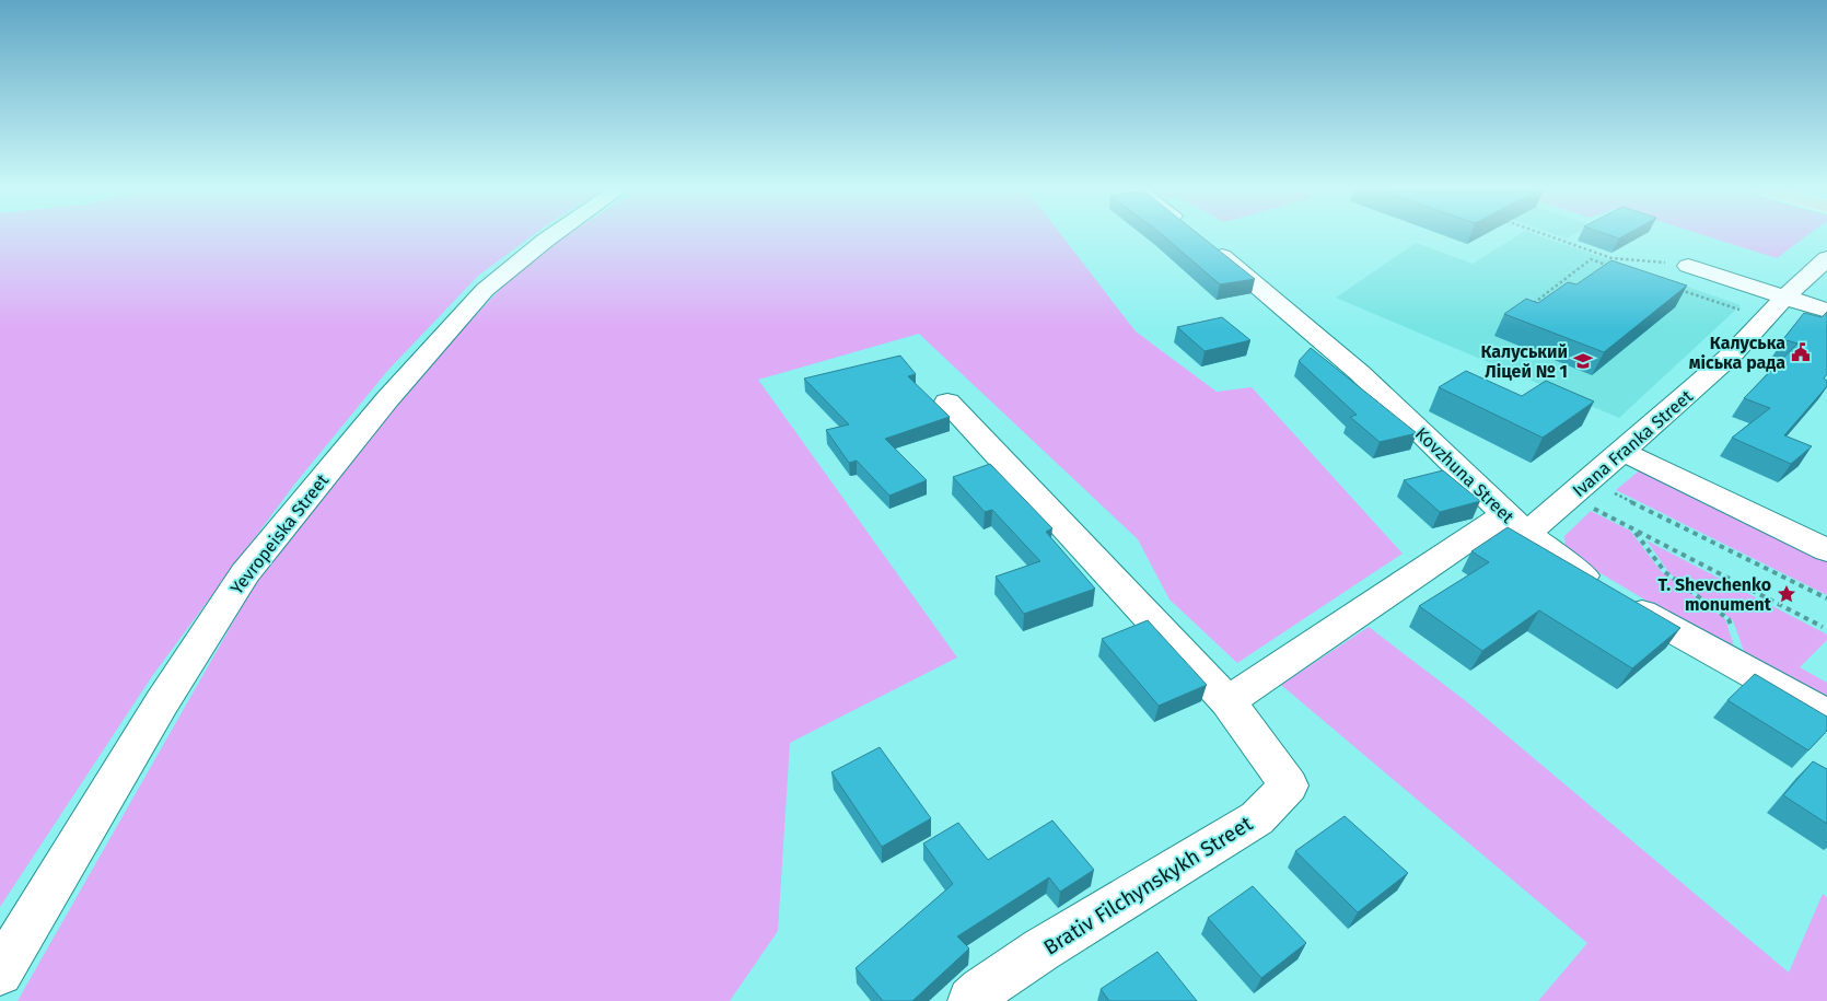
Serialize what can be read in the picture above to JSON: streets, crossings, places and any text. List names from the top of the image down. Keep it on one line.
{"streets":{"street":["Ivana Franka Street","Kovzhuna Street","Yevropeiska Street","Brativ Filchynskykh Street"]},"crossings":[["Ivana Franka Street","Kovzhuna Street"]],"places":{"public building":["Калуська міська рада"],"school or university":["Калуський Ліцей № 1"],"place":["T. Shevchenko monument"]}}
